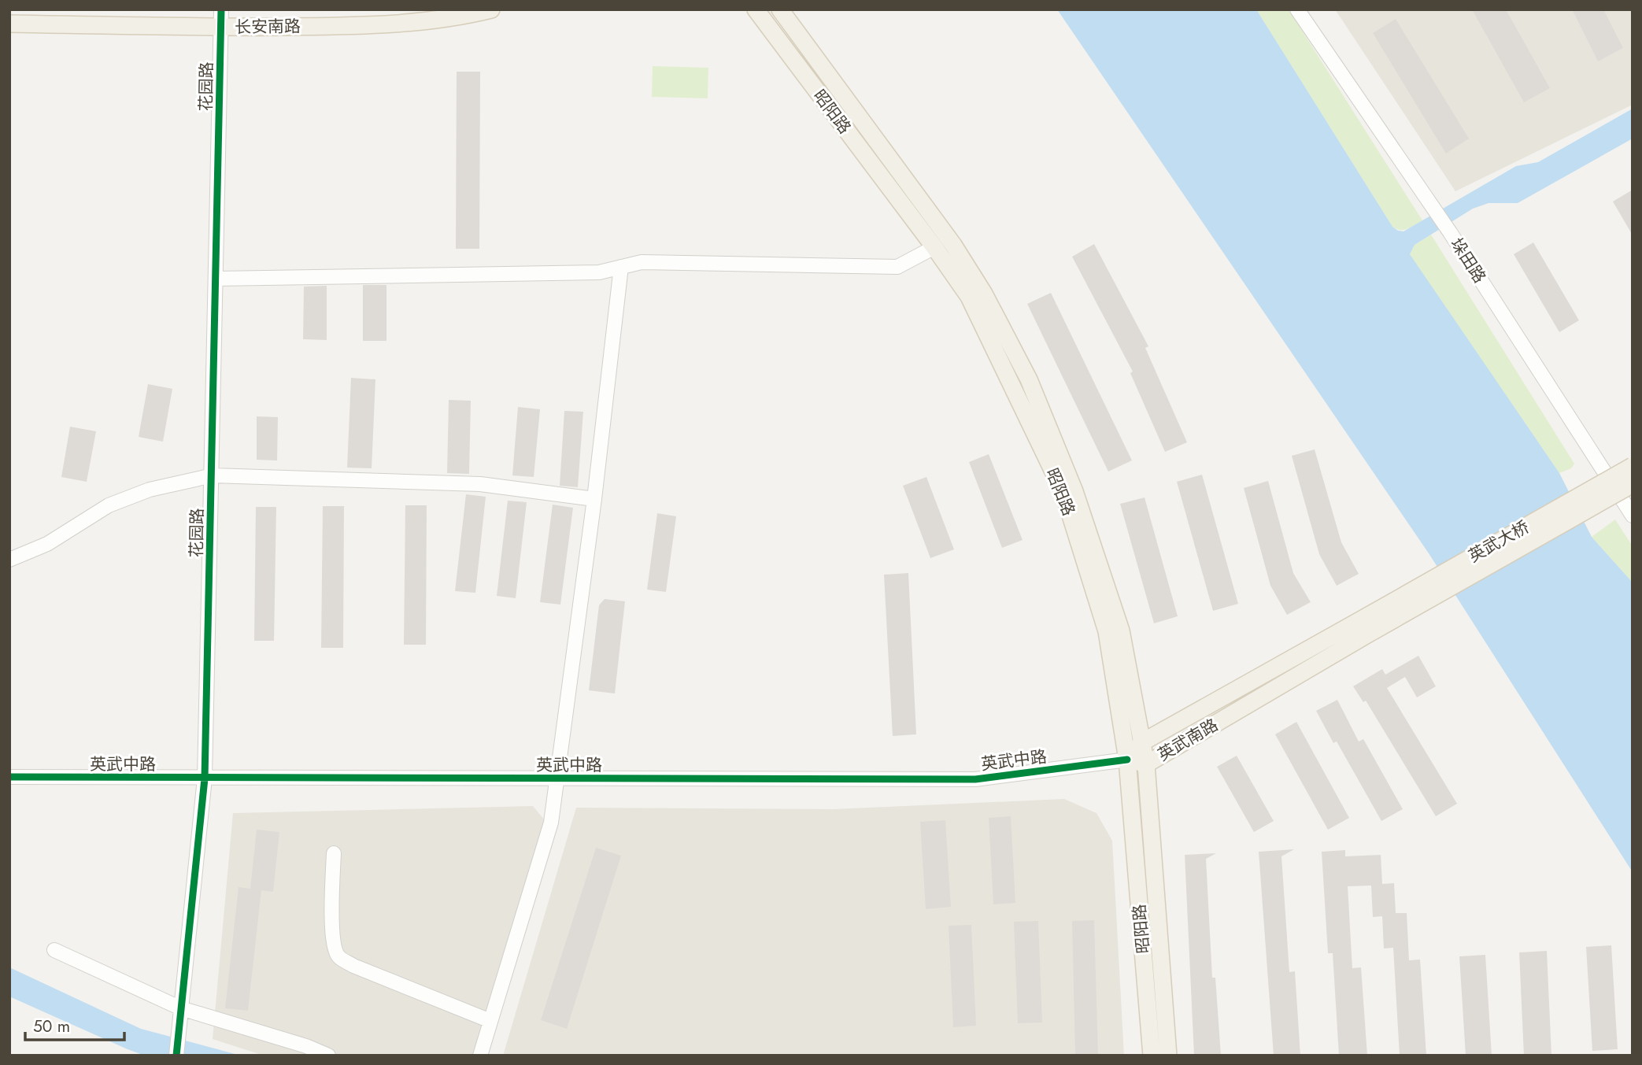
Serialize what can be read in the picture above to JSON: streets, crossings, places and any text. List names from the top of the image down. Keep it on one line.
{"streets":{"main road":["长安南路","昭阳路","英武大桥","英武南路"],"street":["花园路","垛田路","英武中路"]},"crossings":[["长安南路","花园路"],["花园路","英武中路"],["昭阳路","英武南路"],["昭阳路","英武中路"],["英武大桥","英武南路"],["英武南路","英武中路"]],"scale_bar":"50 m"}
